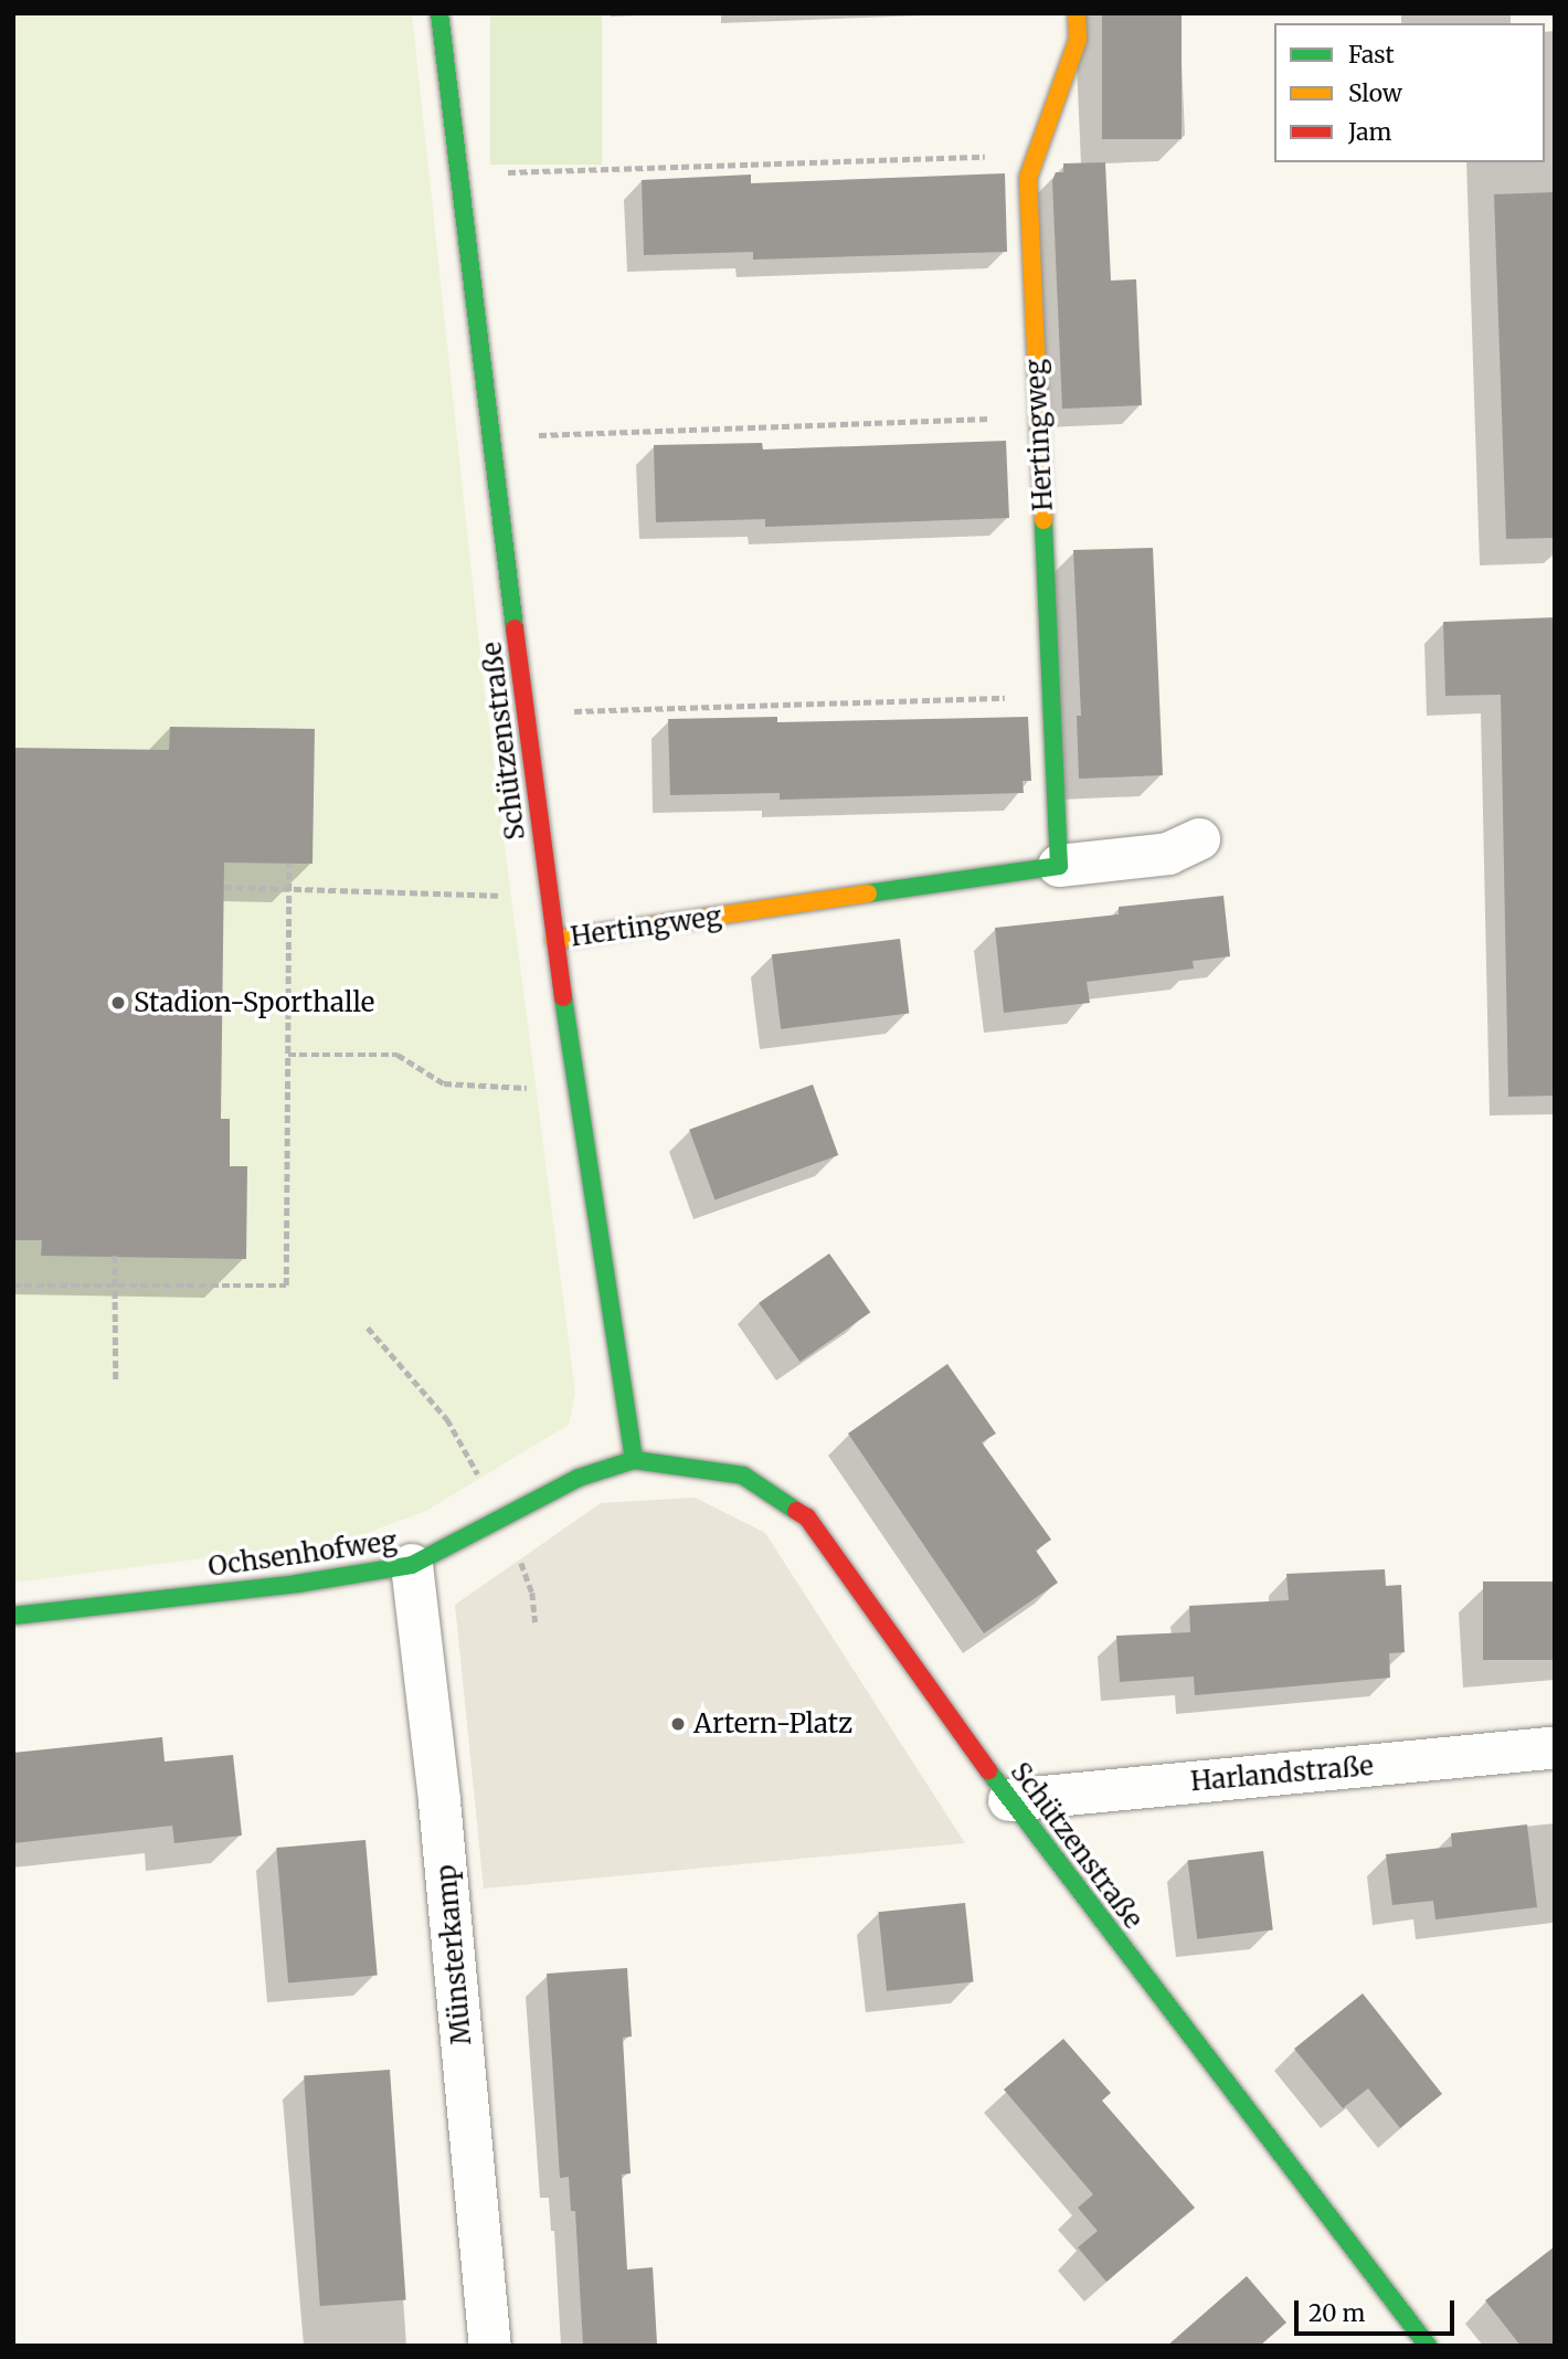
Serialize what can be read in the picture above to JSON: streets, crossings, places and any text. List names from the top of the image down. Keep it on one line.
{"streets":{"street":["Hertingweg","Schützenstraße","Ochsenhofweg","Harlandstraße","Münsterkamp"]},"crossings":[["Hertingweg","Schützenstraße"],["Schützenstraße","Ochsenhofweg"],["Schützenstraße","Harlandstraße"],["Ochsenhofweg","Münsterkamp"]],"places":["Stadion-Sporthalle","Artern-Platz"],"legend":["Fast","Slow","Jam"],"scale_bar":"20 m"}
